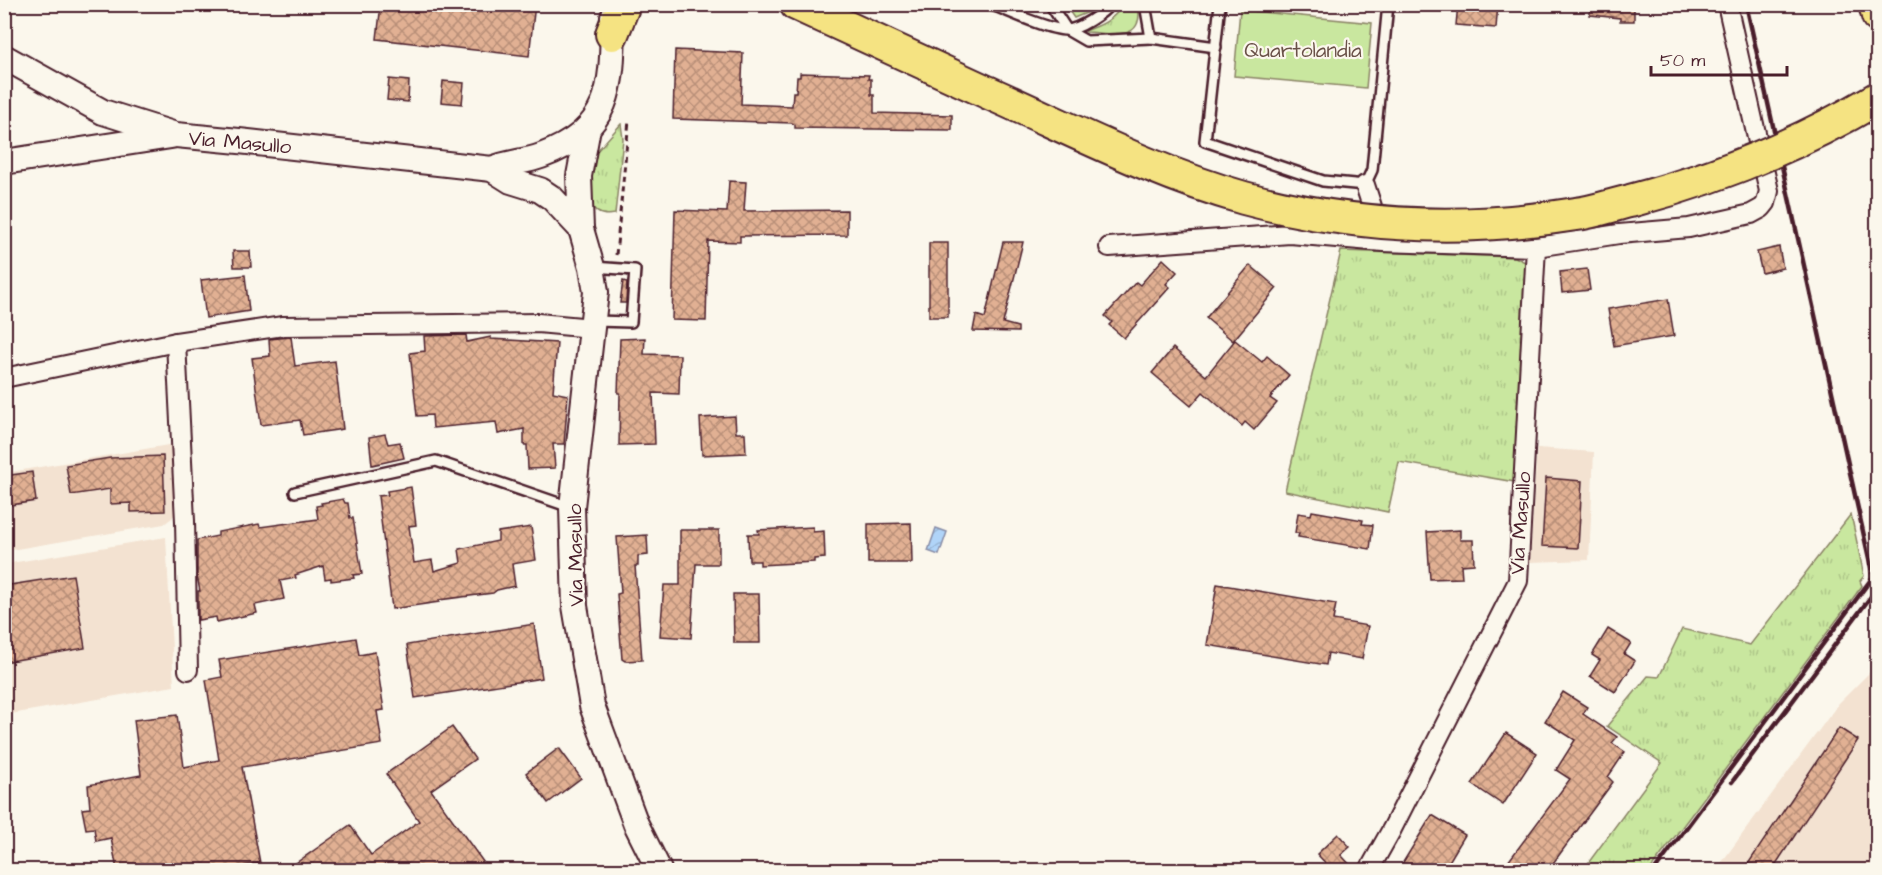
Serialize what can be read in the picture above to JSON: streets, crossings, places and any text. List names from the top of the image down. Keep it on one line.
{"streets":{"main road":["Via Masullo"]},"parks":["Quartolandia"],"scale_bar":"50 m"}
